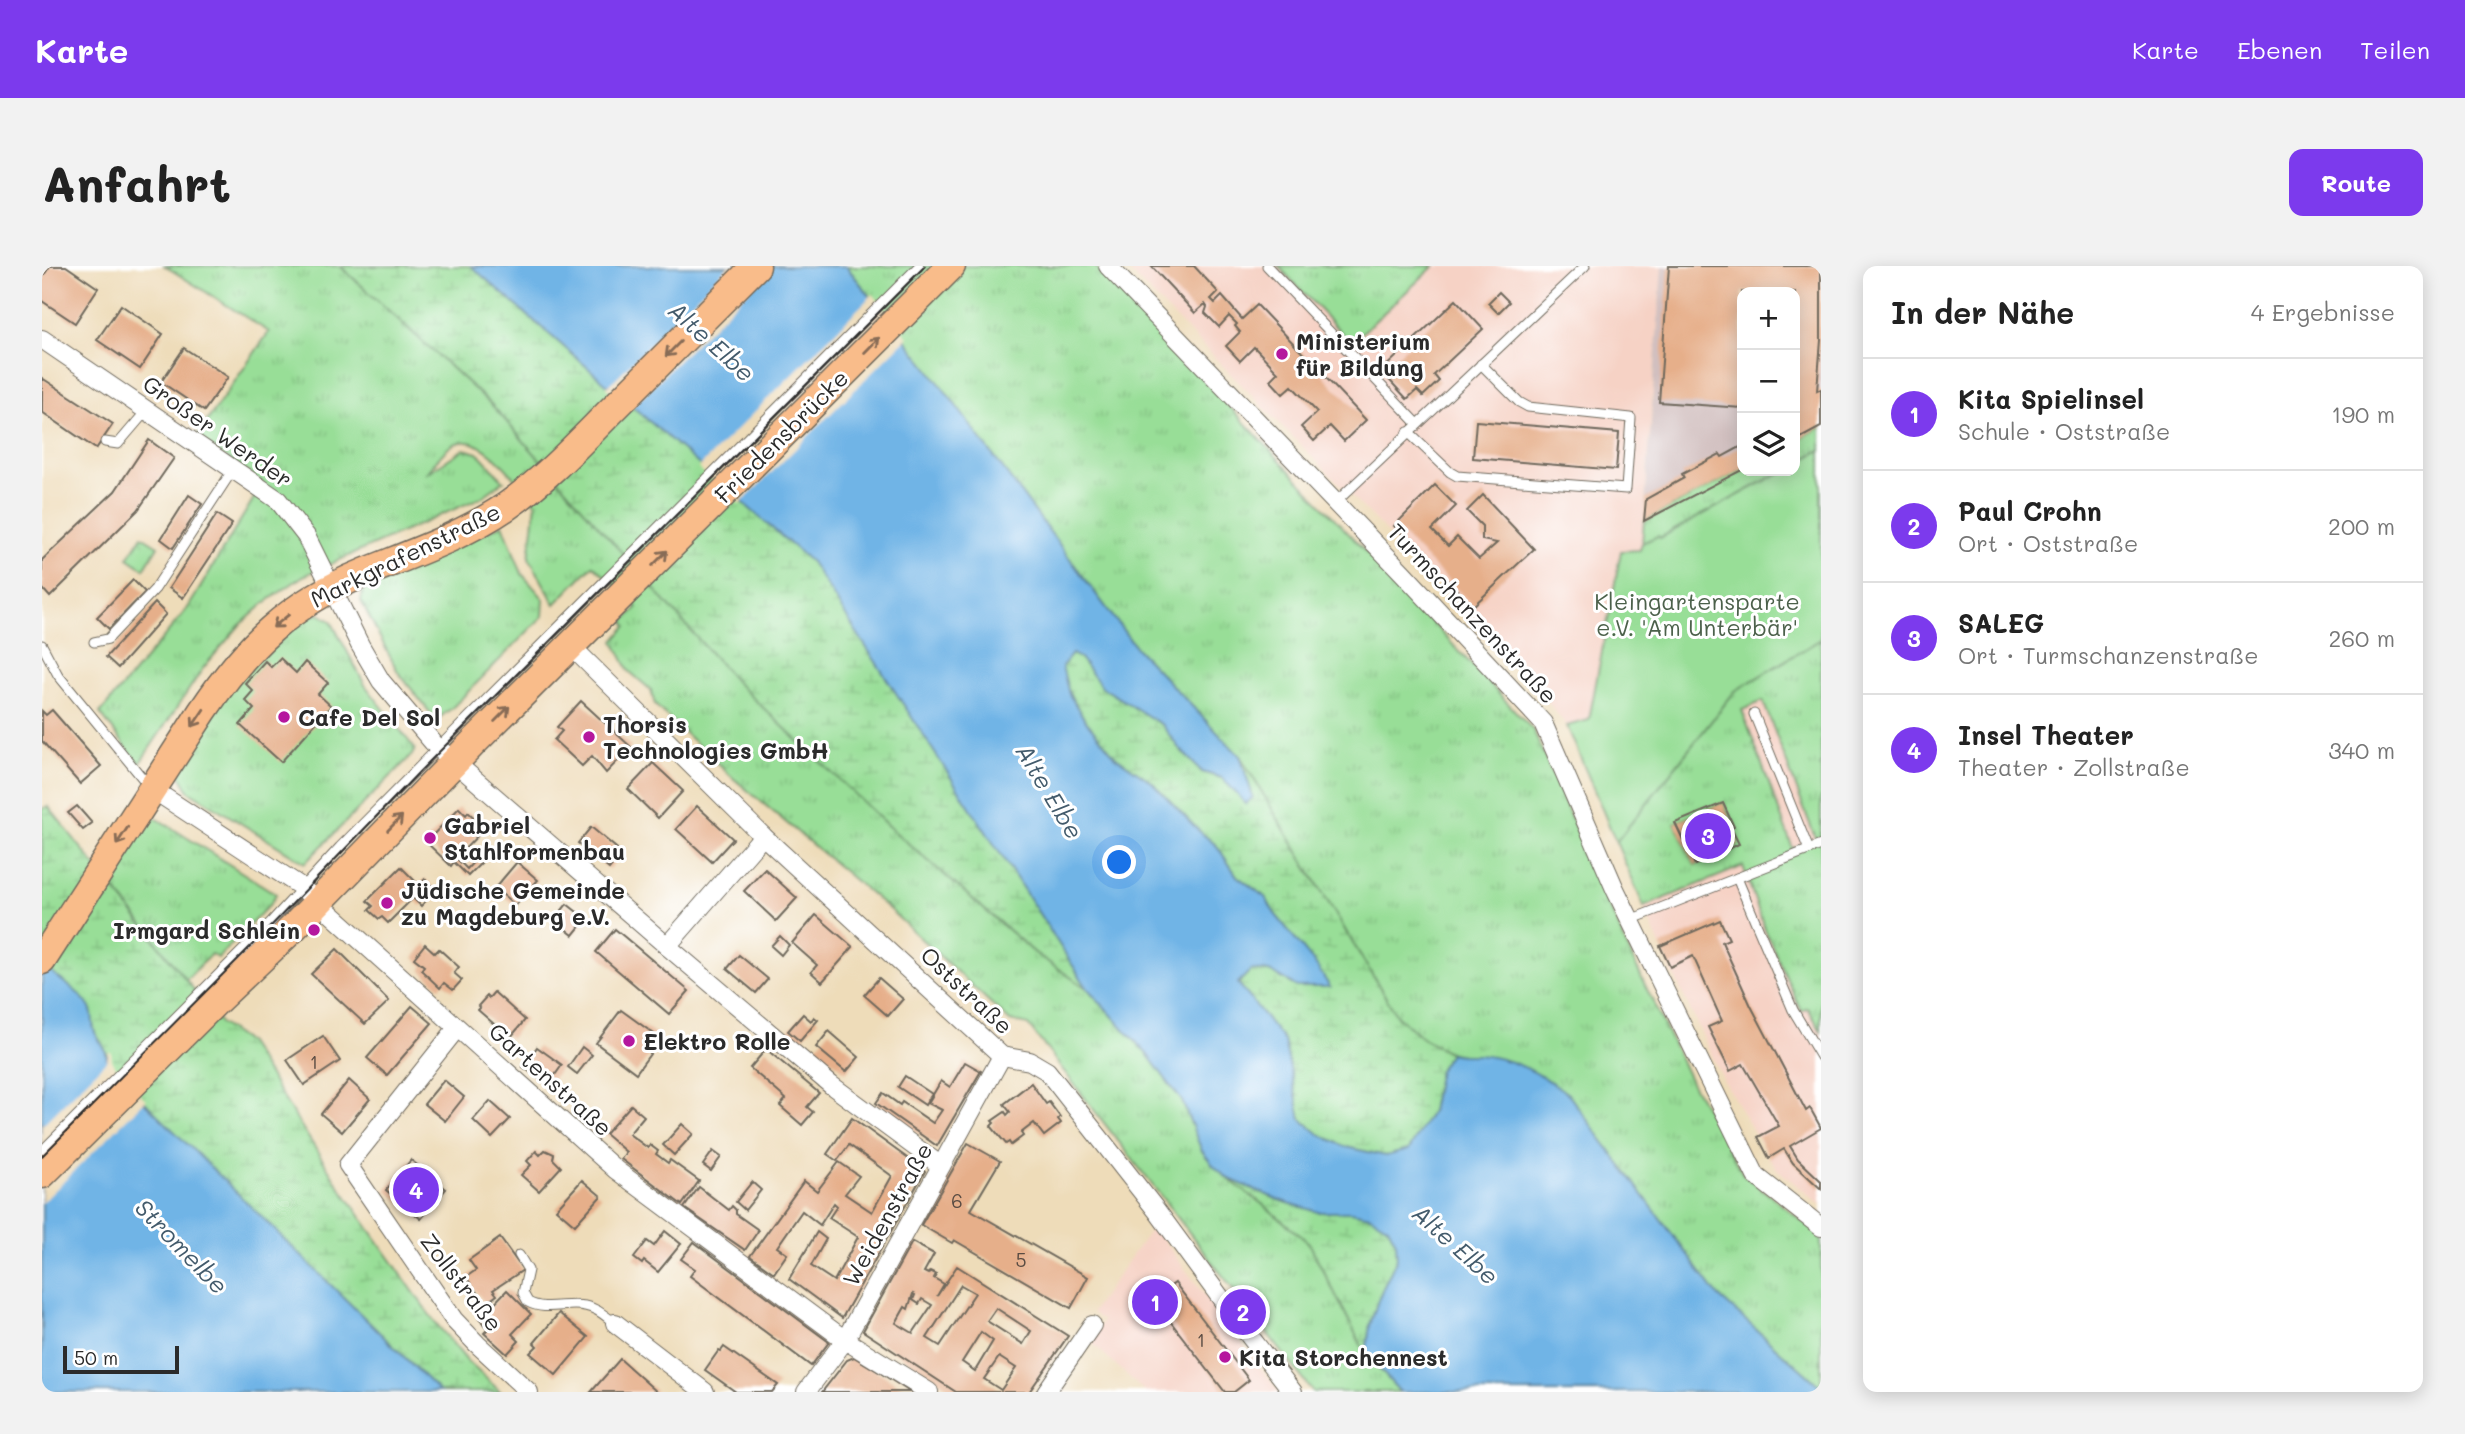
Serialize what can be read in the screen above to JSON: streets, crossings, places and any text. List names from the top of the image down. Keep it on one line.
{"streets":{"main road":["Friedensbrücke","Markgrafenstraße"],"street":["Großer Werder","Turmschanzenstraße","Oststraße","Gartenstraße","Weidenstraße","Zollstraße"]},"crossings":[["Großer Werder","Friedensbrücke"],["Großer Werder","Markgrafenstraße"],["Großer Werder","Weidenstraße"],["Friedensbrücke","Oststraße"],["Markgrafenstraße","Gartenstraße"],["Oststraße","Weidenstraße"],["Gartenstraße","Weidenstraße"],["Gartenstraße","Zollstraße"]],"one_way":["Friedensbrücke"],"water":["Alte Elbe","Stromelbe"],"parks":["Kleingartensparte e.V. 'Am Unterbär'"],"places":["Ministerium für Bildung","Cafe Del Sol","Thorsis Technologies GmbH","Gabriel Stahlformenbau","Jüdische Gemeinde zu Magdeburg e.V.","Irmgard Schlein","Elektro Rolle","Kita Storchennest"],"house_numbers":["1","6","5","1"],"scale_bar":"50 m","page":{"header":"Karte","nav":["Karte","Ebenen","Teilen"],"buttons":"Route","title":"Anfahrt","heading":["In der Nähe","4 Ergebnisse"],"map_buttons":["+","−"],"list":[{"mark":"1","name":"Kita Spielinsel","note":"Schule · Oststraße","value":"190 m"},{"mark":"2","name":"Paul Crohn","note":"Ort · Oststraße","value":"200 m"},{"mark":"3","name":"SALEG","note":"Ort · Turmschanzenstraße","value":"260 m"},{"mark":"4","name":"Insel Theater","note":"Theater · Zollstraße","value":"340 m"}],"pins":["3","4","1","2"],"scale":"50 m"}}
